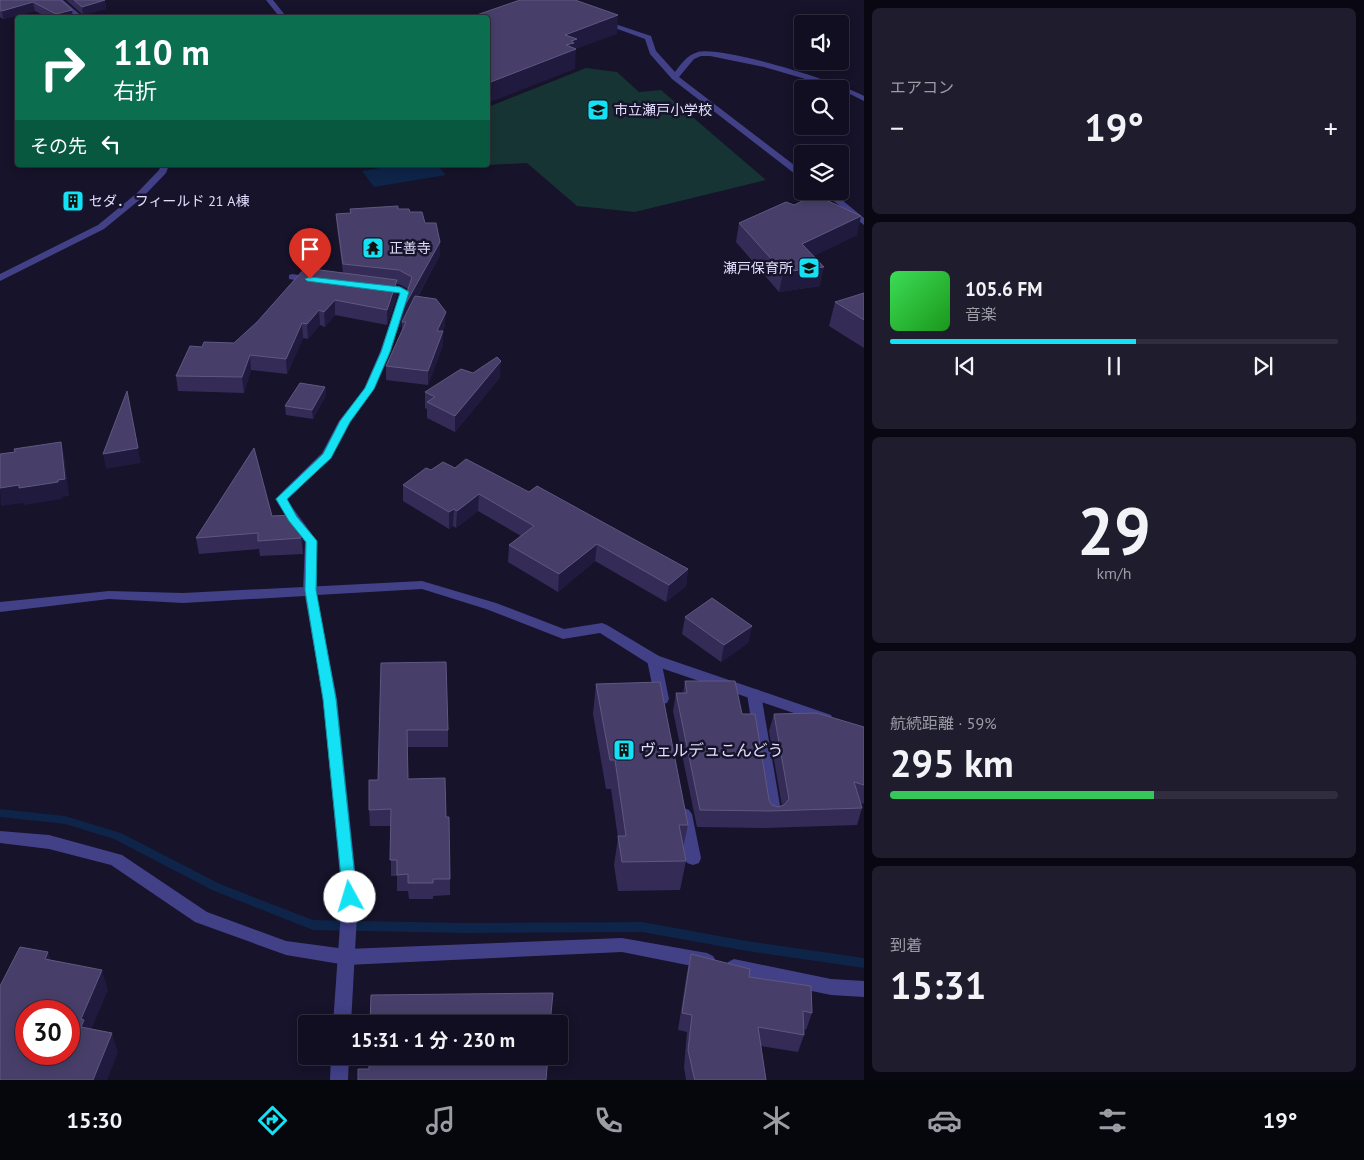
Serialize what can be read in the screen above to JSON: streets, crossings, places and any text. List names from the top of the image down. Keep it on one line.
{"places":{"school or university":["市立瀬戸小学校","瀬戸保育所"],"building":["セダ． フィールド 21 A棟","ヴェルデュこんどう"],"temple":["正善寺"]},"page":{"tile":["エアコン",["29","km/h"],["航続距離 · 59%","295 km"],["到着","15:31"]],"turn":["110 m","右折"],"heat":["−","19°","+"],"then":"その先","song":["105.6 FM","音楽"],"limit":"30","trip":"15:31 · 1 分 · 230 m","tabs":["15:30","19°"]}}
